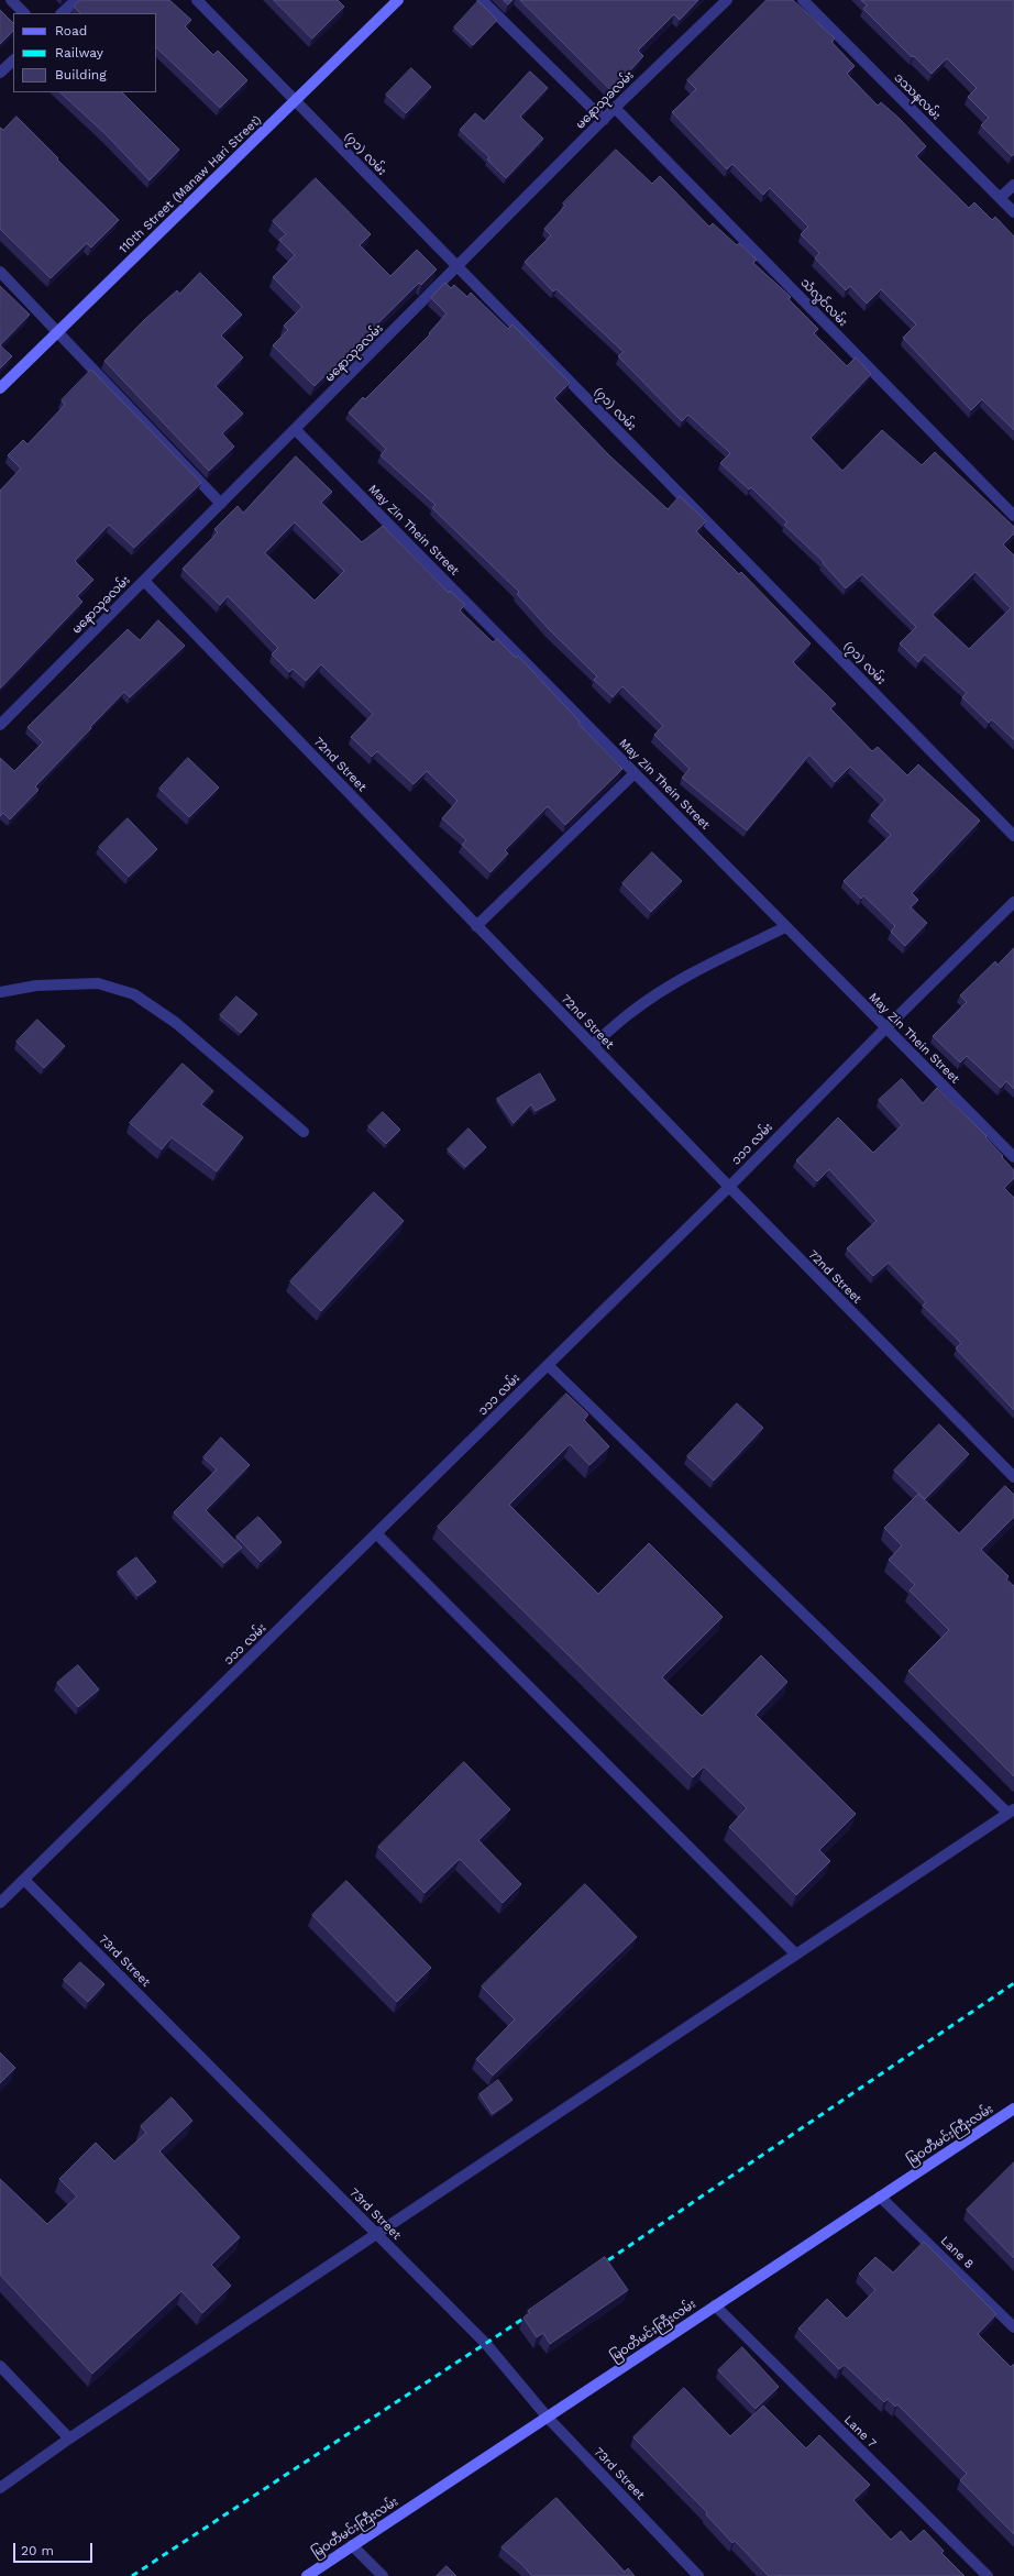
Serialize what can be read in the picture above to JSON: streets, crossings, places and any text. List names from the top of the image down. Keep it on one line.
{"streets":{"main road":["110th Street (Manaw Hari Street)","မြဝတီမင်းကြီးလမ်း"],"street":["ဒဿနလမ်း","မနောသုခလမ်း","(၇၁) လမ်း","သံလွင်လမ်း","May Zin Thein Street","72nd Street","၁၁၁ လမ်း","73rd Street","Lane 8","Lane 7"]},"crossings":[["မနောသုခလမ်း","(၇၁) လမ်း"],["မနောသုခလမ်း","သံလွင်လမ်း"],["မနောသုခလမ်း","May Zin Thein Street"],["မနောသုခလမ်း","72nd Street"],["(၇၁) လမ်း","110th Street (Manaw Hari Street)"],["May Zin Thein Street","၁၁၁ လမ်း"],["72nd Street","၁၁၁ လမ်း"],["၁၁၁ လမ်း","73rd Street"],["73rd Street","မြဝတီမင်းကြီးလမ်း"],["မြဝတီမင်းကြီးလမ်း","Lane 8"],["မြဝတီမင်းကြီးလမ်း","Lane 7"]],"legend":["Road","Railway","Building"],"scale_bar":"20 m"}
